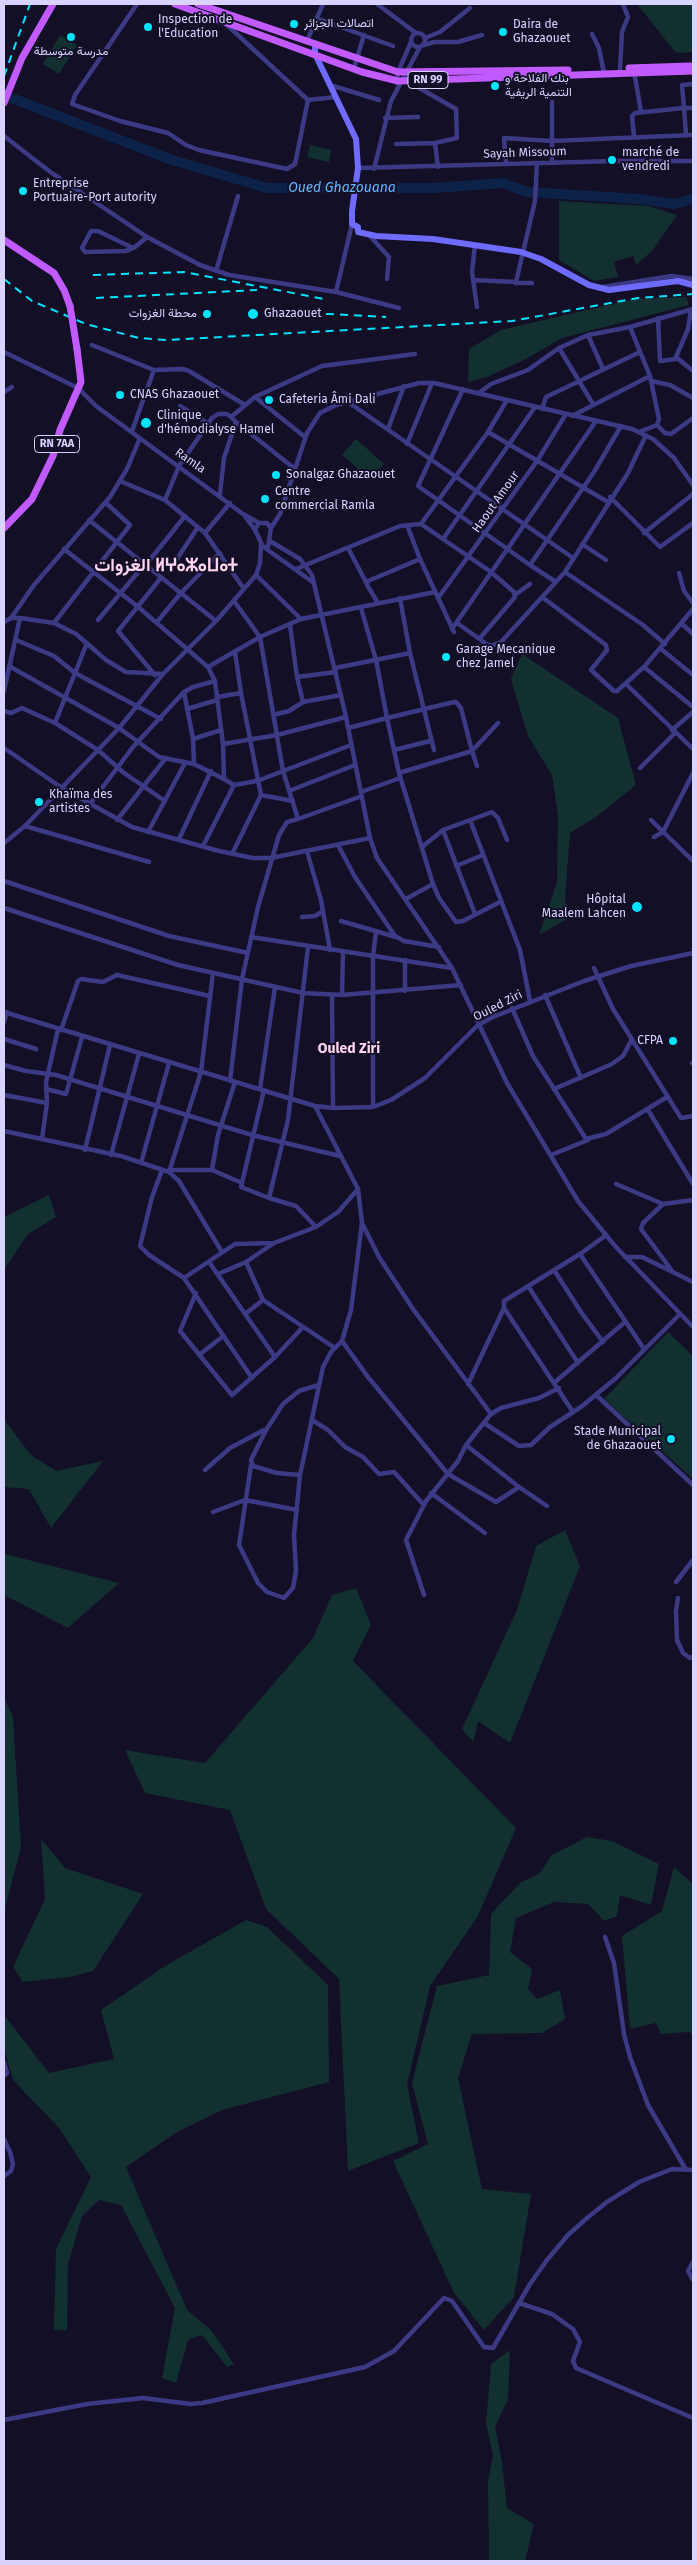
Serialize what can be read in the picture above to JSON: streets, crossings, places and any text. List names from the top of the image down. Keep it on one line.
{"streets":{"main road":["RN 99","RN 7AA"],"street":["Sayah Missoum","Ramla","Haout Amour","Ouled Ziri"]},"crossings":[["RN 7AA","Ramla"]],"districts":["الغزوات ⵍⵖⴰⵣⴰⵡⴰⵜ","Ouled Ziri"],"water":["Oued Ghazouana"],"places":["اتصالات الجزائر","Inspection de l'Education","Daira de Ghazaouet","مدرسة متوسطة","بنك الفلاحة و التنمية الريفية","marché de vendredi","Entreprise Portuaire-Port autority","محطة الغزوات","Ghazaouet","CNAS Ghazaouet","Cafeteria Âmi Dali","Clinique d'hémodialyse Hamel","Sonalgaz Ghazaouet","Centre commercial Ramla","Garage Mecanique chez Jamel","Khaïma des artistes","Hôpital Maalem Lahcen","CFPA","Stade Municipal de Ghazaouet"]}
